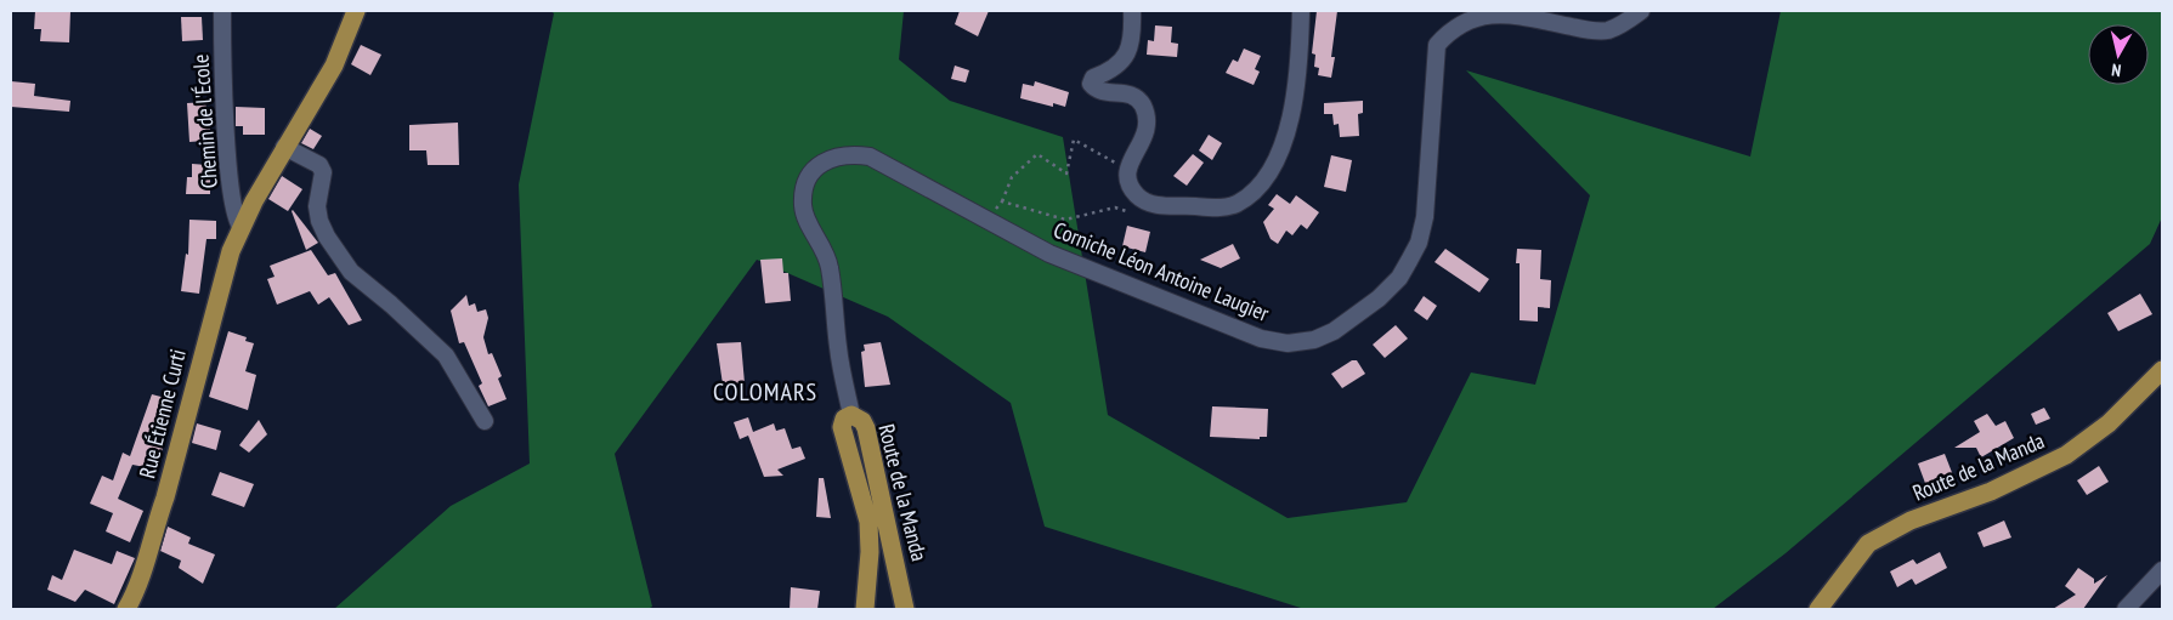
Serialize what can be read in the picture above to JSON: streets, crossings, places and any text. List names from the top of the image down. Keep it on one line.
{"streets":{"main road":["Rue Étienne Curti","Route de la Manda"],"street":["Chemin de l'École","Corniche Léon Antoine Laugier"]},"crossings":[["Chemin de l'École","Rue Étienne Curti"],["Corniche Léon Antoine Laugier","Route de la Manda"]],"districts":["COLOMARS"],"north":"bottom"}
